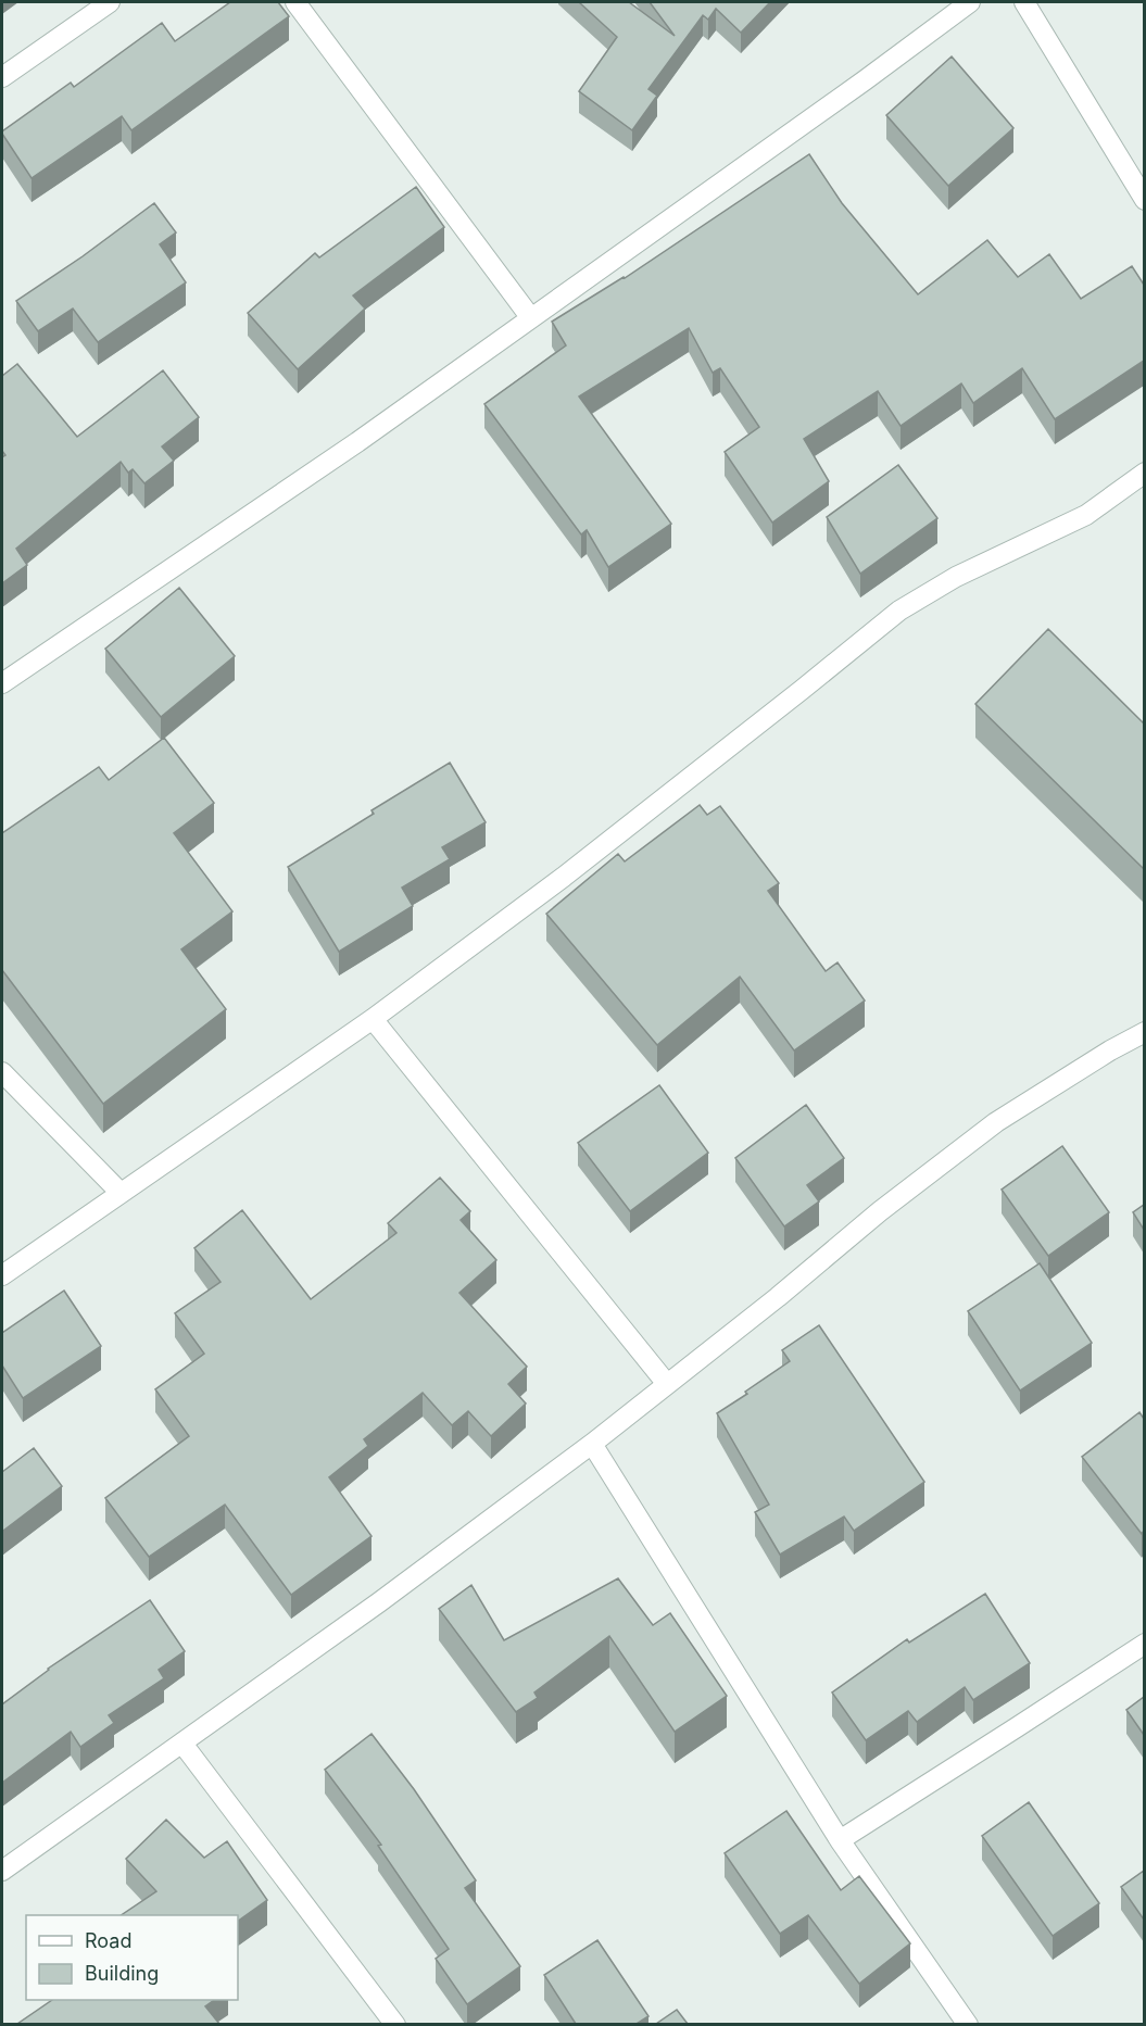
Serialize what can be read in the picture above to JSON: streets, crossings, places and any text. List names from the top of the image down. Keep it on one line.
{"legend":["Road","Building"]}
